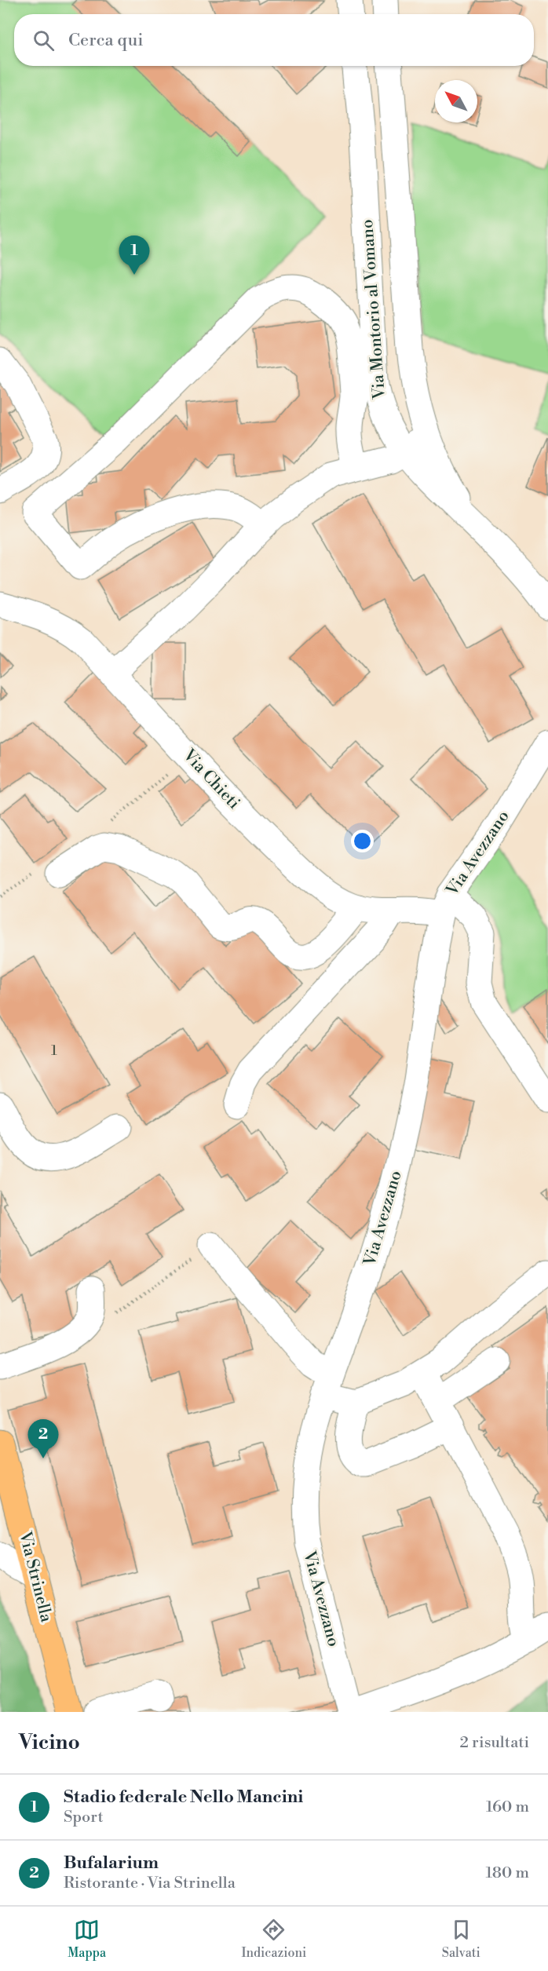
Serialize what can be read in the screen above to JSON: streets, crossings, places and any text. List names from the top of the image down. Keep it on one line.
{"streets":{"main road":["Via Strinella"],"street":["Via Montorio al Vomano","Via Chieti","Via Avezzano"]},"crossings":[["Via Chieti","Via Avezzano"]],"house_numbers":["1"],"north":"top left","page":{"search":"Cerca qui","pins":["1","2"],"heading":["Vicino","2 risultati"],"list":[{"mark":"1","name":"Stadio federale Nello Mancini","note":"Sport","value":"160 m"},{"mark":"2","name":"Bufalarium","note":"Ristorante · Via Strinella","value":"180 m"}],"nav":["Mappa","Indicazioni","Salvati"]}}
